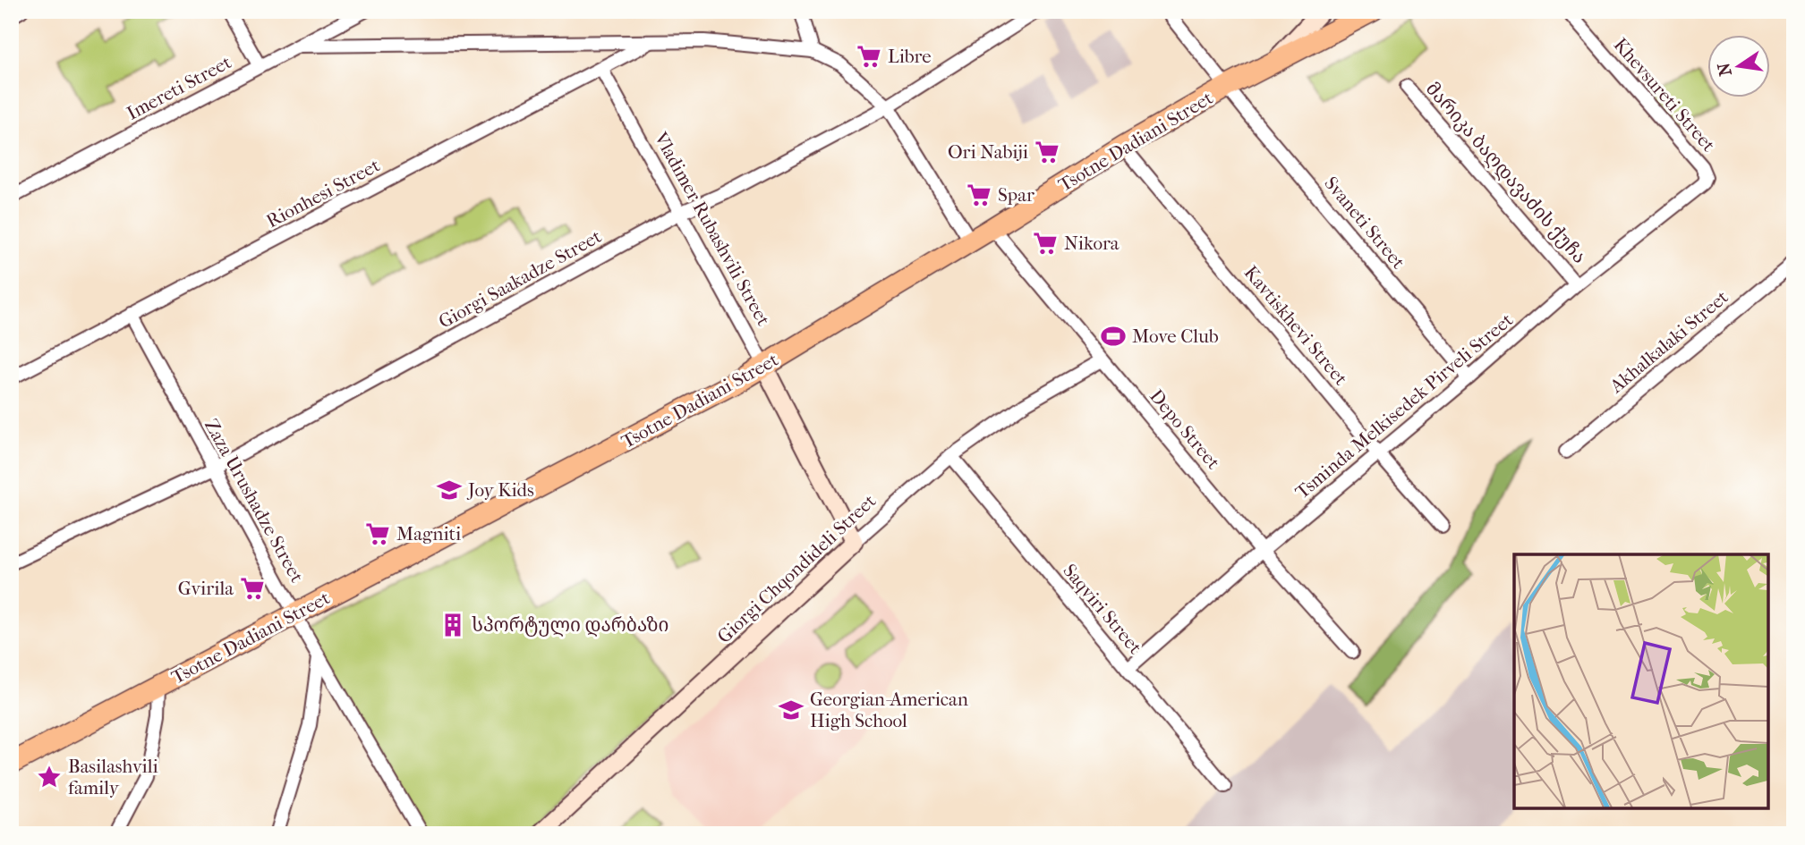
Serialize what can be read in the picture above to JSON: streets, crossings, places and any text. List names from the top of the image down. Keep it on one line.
{"streets":{"main road":["Tsotne Dadiani Street"],"street":["Imereti Street","Khevsureti Street","მარიკა ბაღდავაძის ქუჩა","Rionhesi Street","Vladimer Rubashvili Street","Giorgi Saakadze Street","Kavtiskhevi Street","Akhalkalaki Street","Tsminda Melkisedek Pirveli Street","Depo Street","Zaza Urushadze Street","Giorgi Chqondideli Street","Saqviri Street"]},"crossings":[["Khevsureti Street","Tsminda Melkisedek Pirveli Street"],["Tsotne Dadiani Street","Vladimer Rubashvili Street"],["Tsotne Dadiani Street","Kavtiskhevi Street"],["Tsotne Dadiani Street","Depo Street"],["Tsotne Dadiani Street","Zaza Urushadze Street"],["მარიკა ბაღდავაძის ქუჩა","Tsminda Melkisedek Pirveli Street"],["Rionhesi Street","Vladimer Rubashvili Street"],["Rionhesi Street","Zaza Urushadze Street"],["Vladimer Rubashvili Street","Giorgi Saakadze Street"],["Vladimer Rubashvili Street","Giorgi Chqondideli Street"],["Giorgi Saakadze Street","Zaza Urushadze Street"],["Kavtiskhevi Street","Tsminda Melkisedek Pirveli Street"],["Tsminda Melkisedek Pirveli Street","Depo Street"],["Tsminda Melkisedek Pirveli Street","Saqviri Street"],["Depo Street","Giorgi Chqondideli Street"],["Giorgi Chqondideli Street","Saqviri Street"]],"places":{"supermarket":["Libre","Ori Nabiji","Spar","Nikora","Magniti","Gvirila"],"sports":["Move Club"],"school or university":["Joy Kids","Georgian-American High School"],"building":["სპორტული დარბაზი"],"place":["Basilashvili family"]},"north":"left"}
